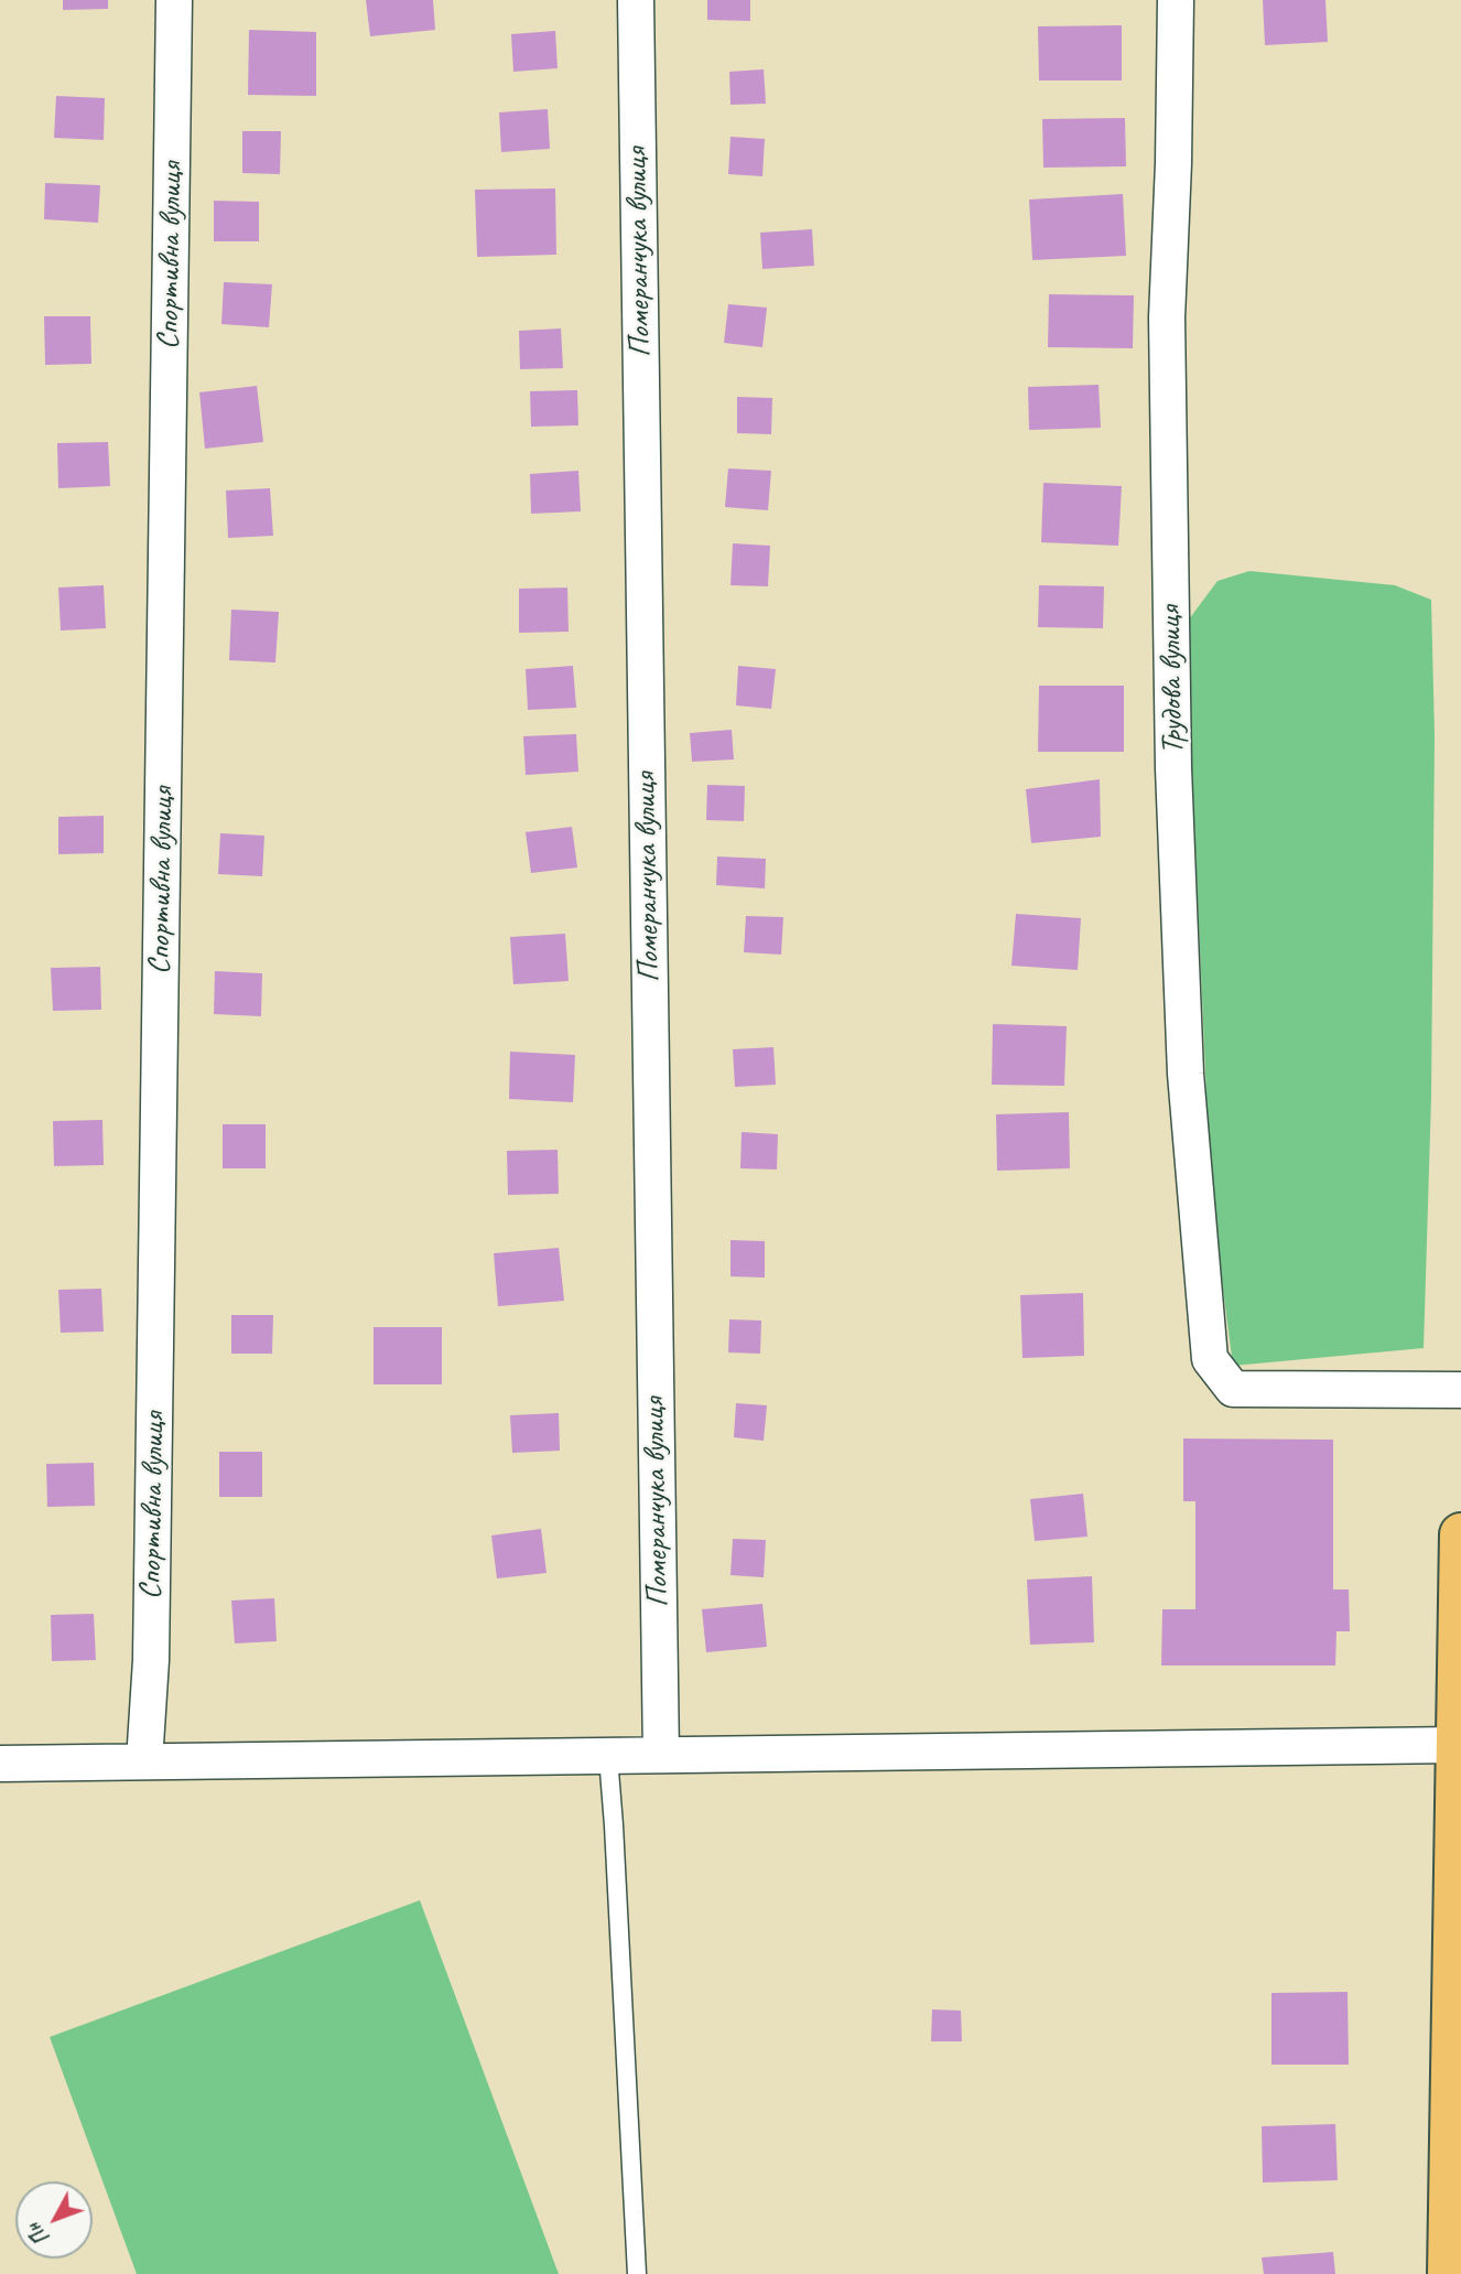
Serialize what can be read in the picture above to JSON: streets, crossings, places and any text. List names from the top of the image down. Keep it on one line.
{"streets":{"street":["Померанчука вулиця","Спортивна вулиця","Трудова вулиця"]},"north":"bottom left"}
